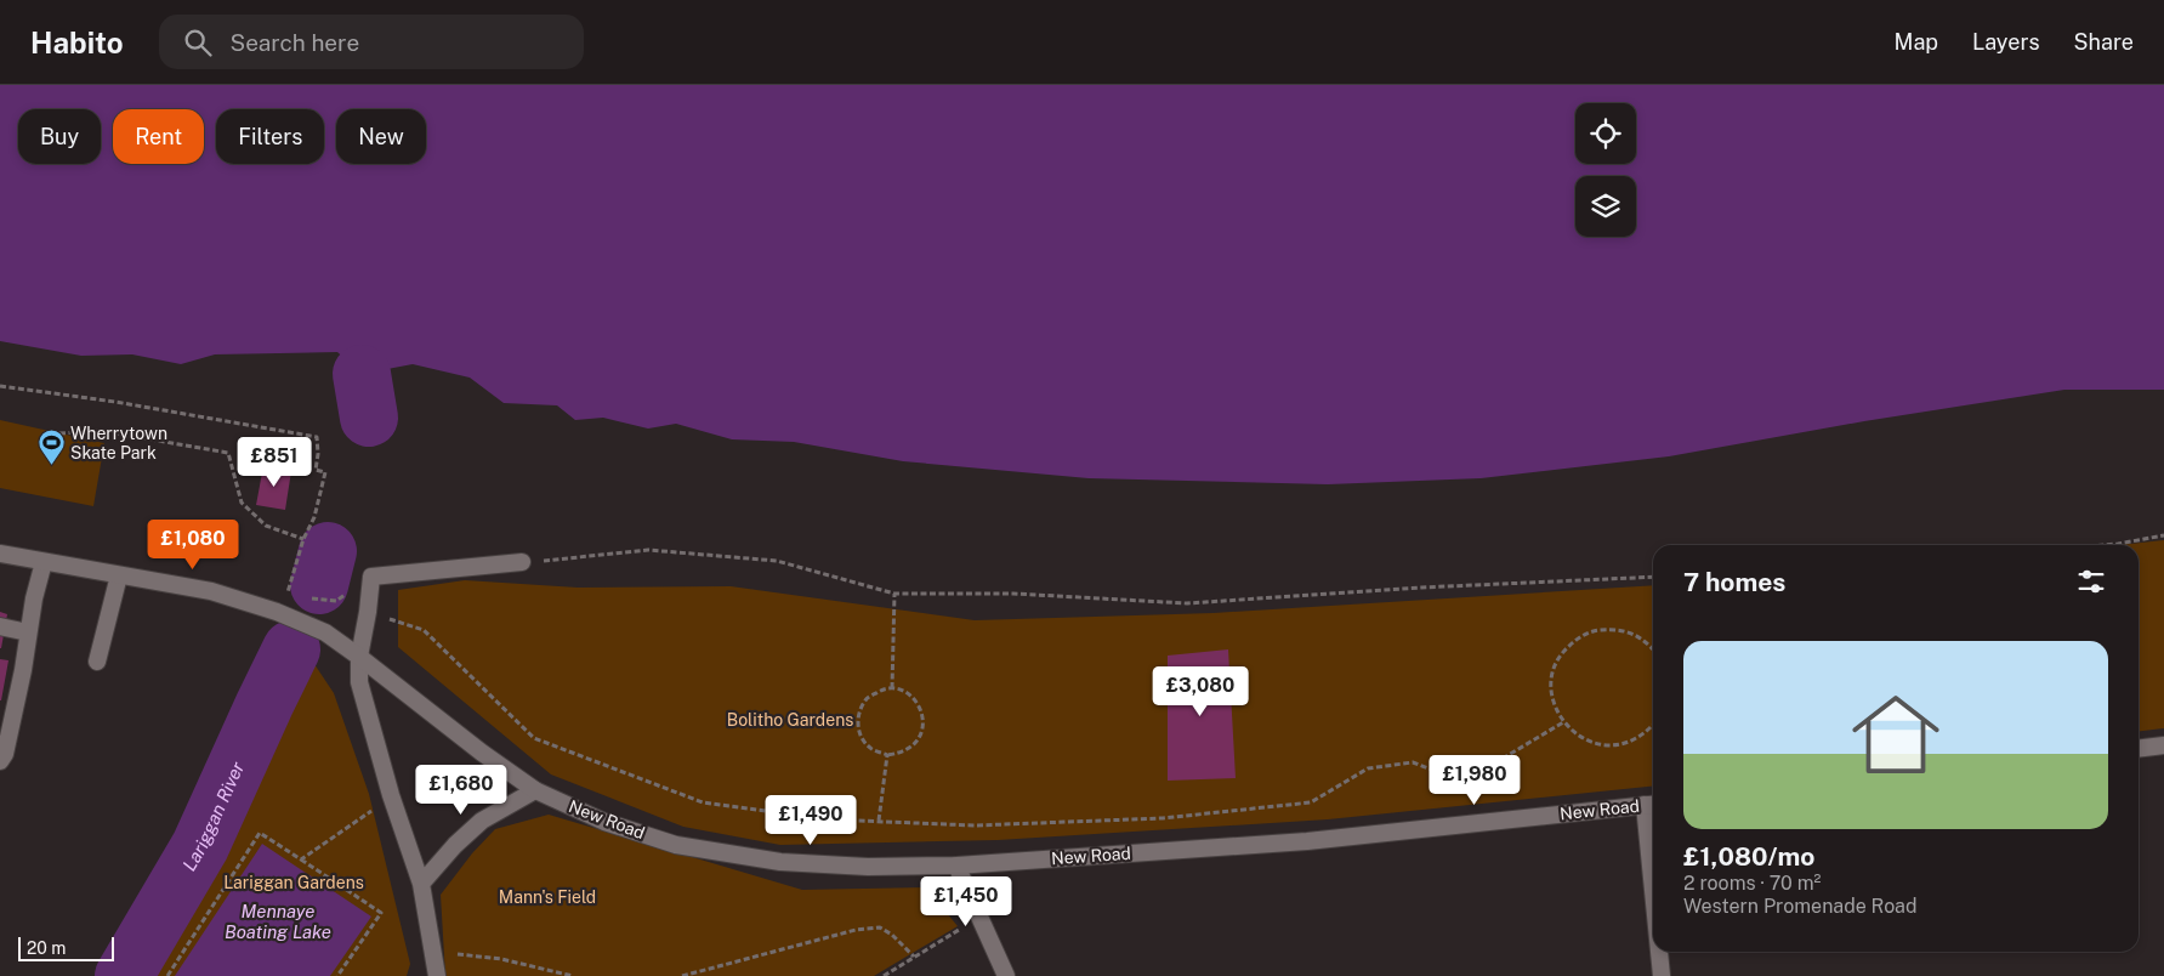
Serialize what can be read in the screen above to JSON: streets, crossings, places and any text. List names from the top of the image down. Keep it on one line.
{"streets":{"street":["New Road"]},"water":["Lariggan River","Mennaye Boating Lake"],"parks":["Bolitho Gardens","Lariggan Gardens","Mann's Field"],"places":{"sports":["Wherrytown Skate Park"]},"scale_bar":"20 m","page":{"header":"Habito","search":"Search here","nav":["Map","Layers","Share"],"chip":["Buy","Rent","Filters","New"],"price":["£851","£1,080","£3,080","£1,980","£1,680","£1,490","£1,450"],"heading":"7 homes","list":[{"name":"£1,080/mo","note":"2 rooms · 70 m² · Western Promenade Road"}],"scale":"20 m"}}
